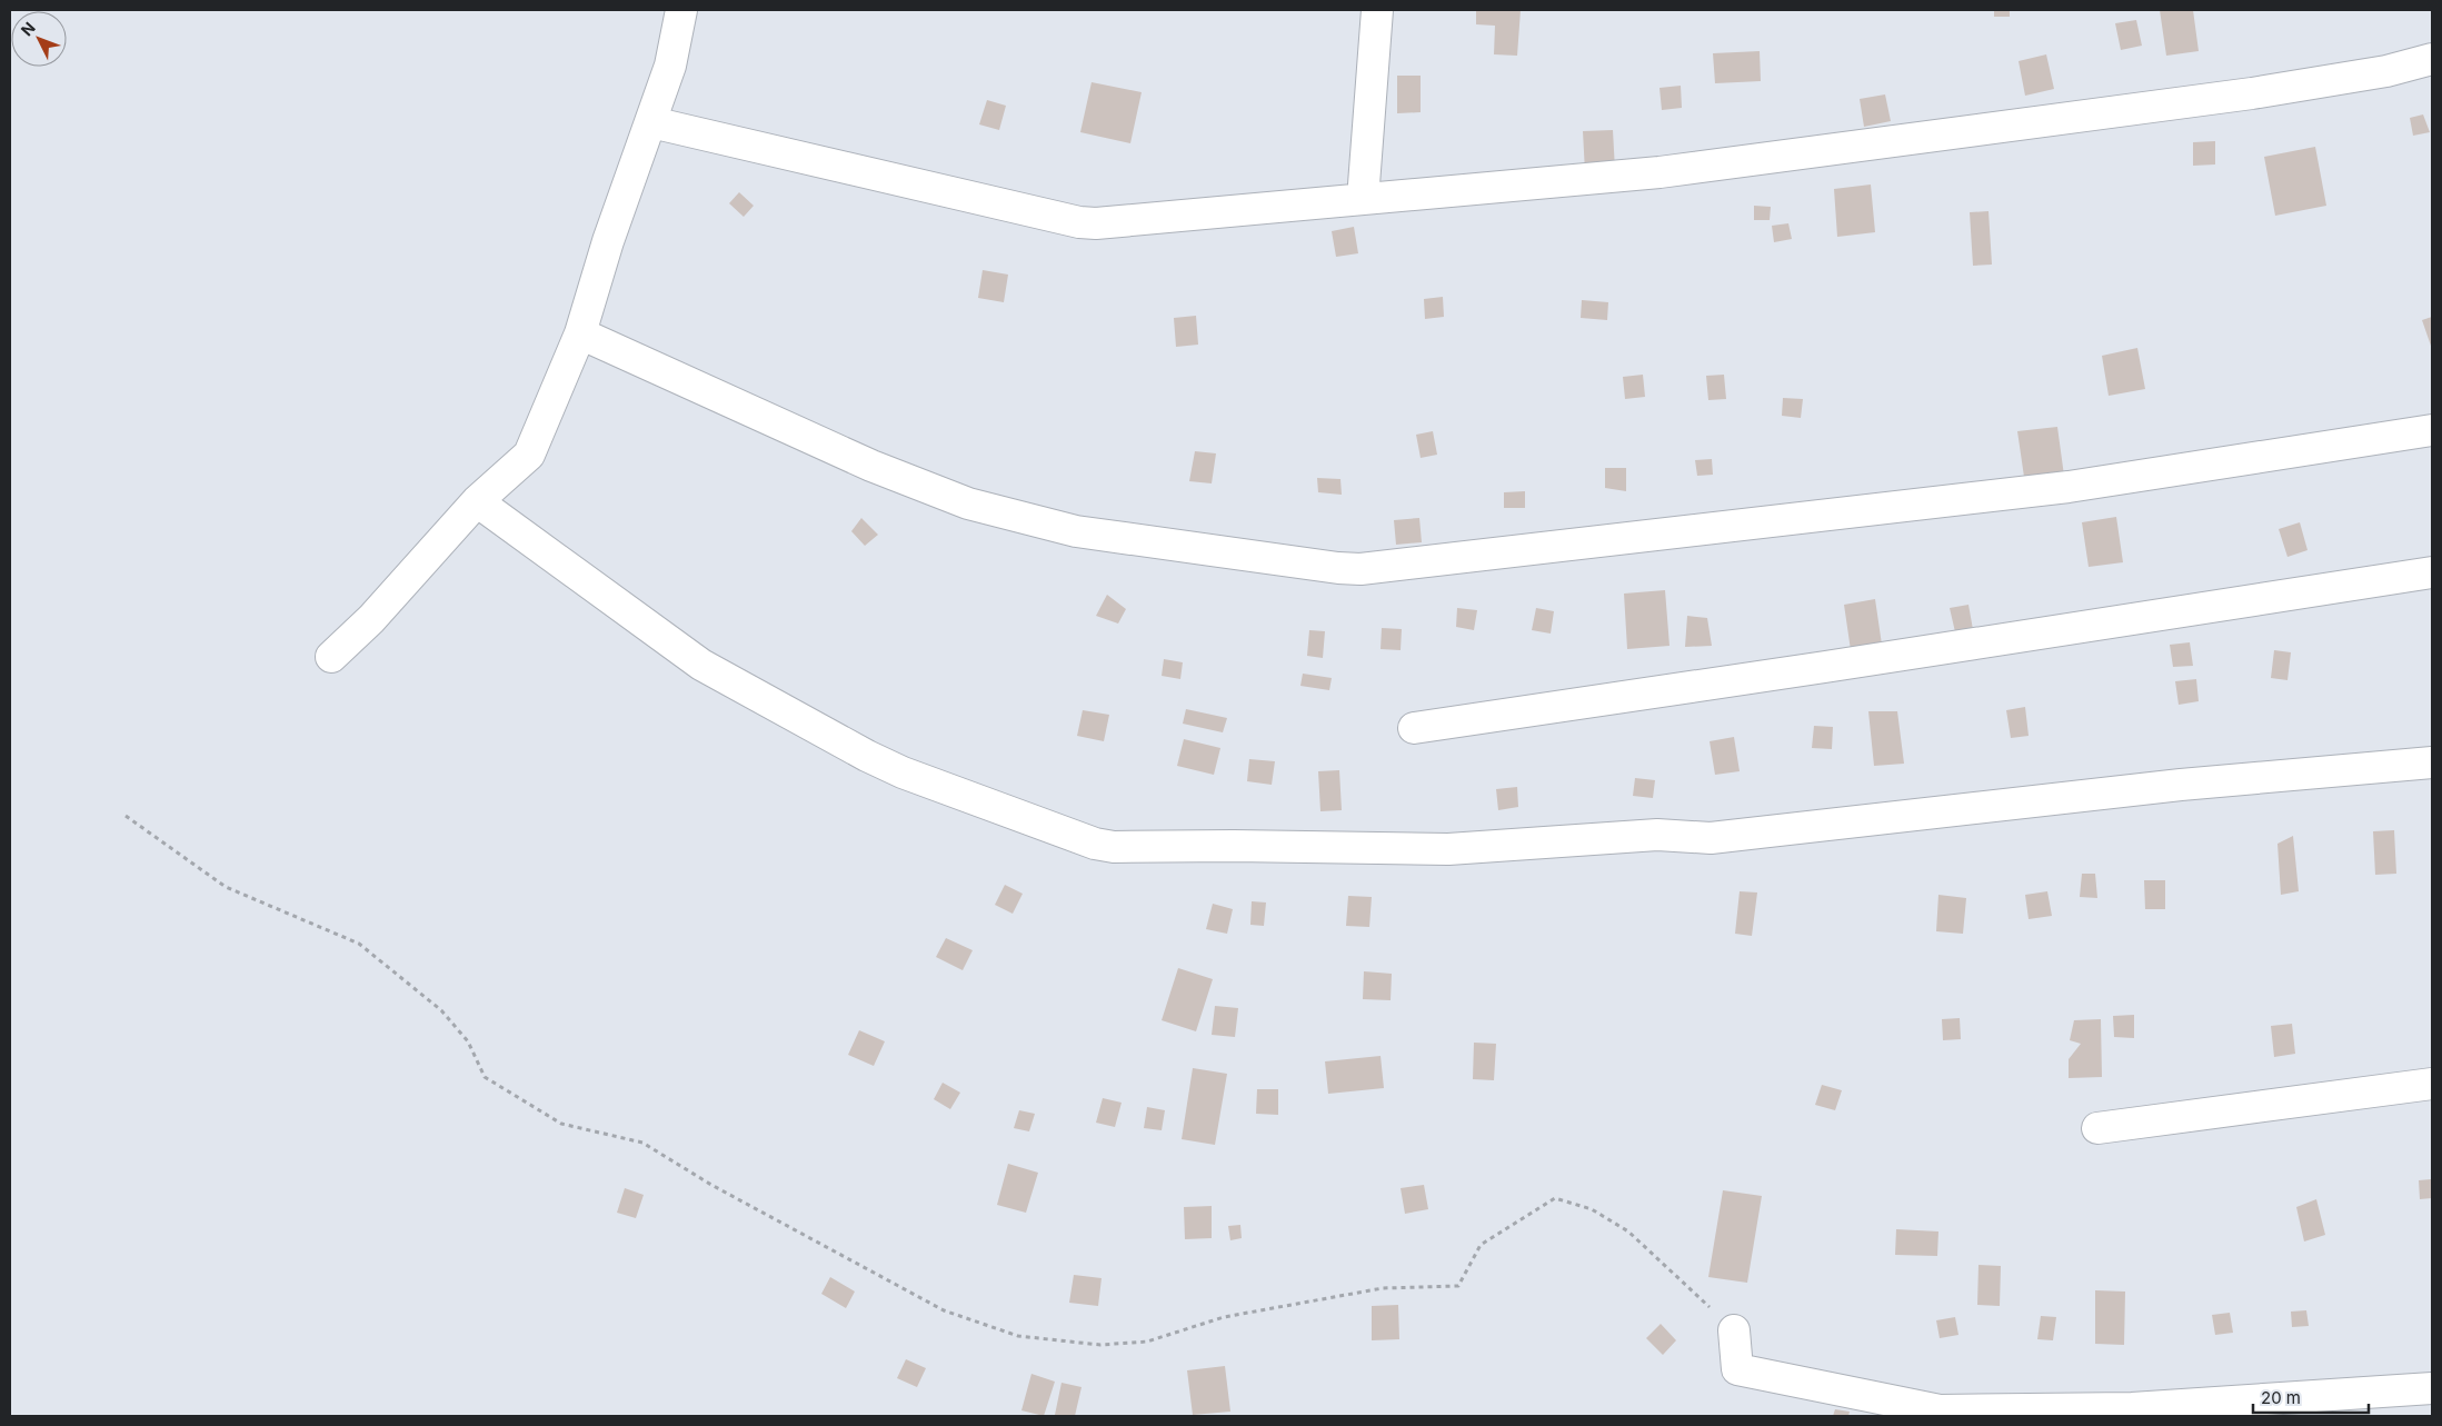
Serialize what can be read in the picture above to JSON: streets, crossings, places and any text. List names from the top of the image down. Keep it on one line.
{"scale_bar":"20 m","north":"top left"}
